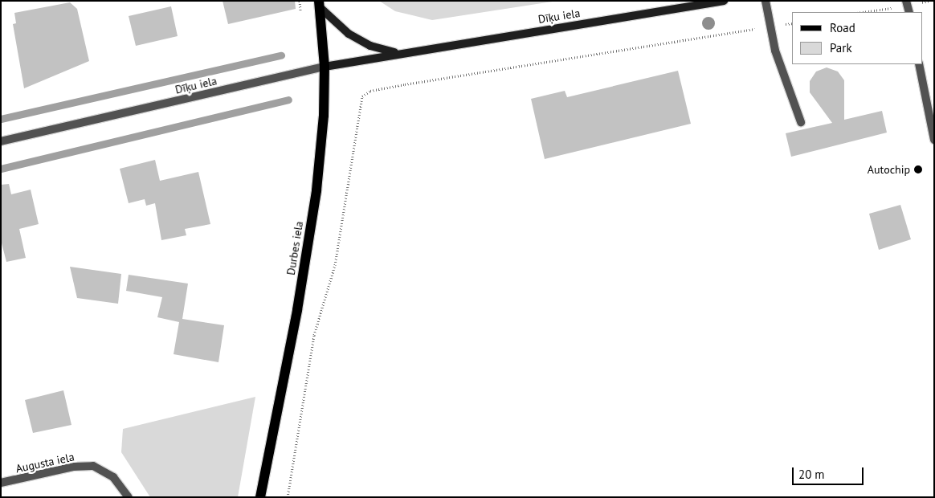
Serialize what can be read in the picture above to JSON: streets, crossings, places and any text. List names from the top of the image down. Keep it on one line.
{"streets":{"main road":["Dīķu iela","Durbes iela"],"street":["Augusta iela"]},"crossings":[["Dīķu iela","Durbes iela"]],"places":["Autochip"],"legend":["Road","Park"],"scale_bar":"20 m"}
